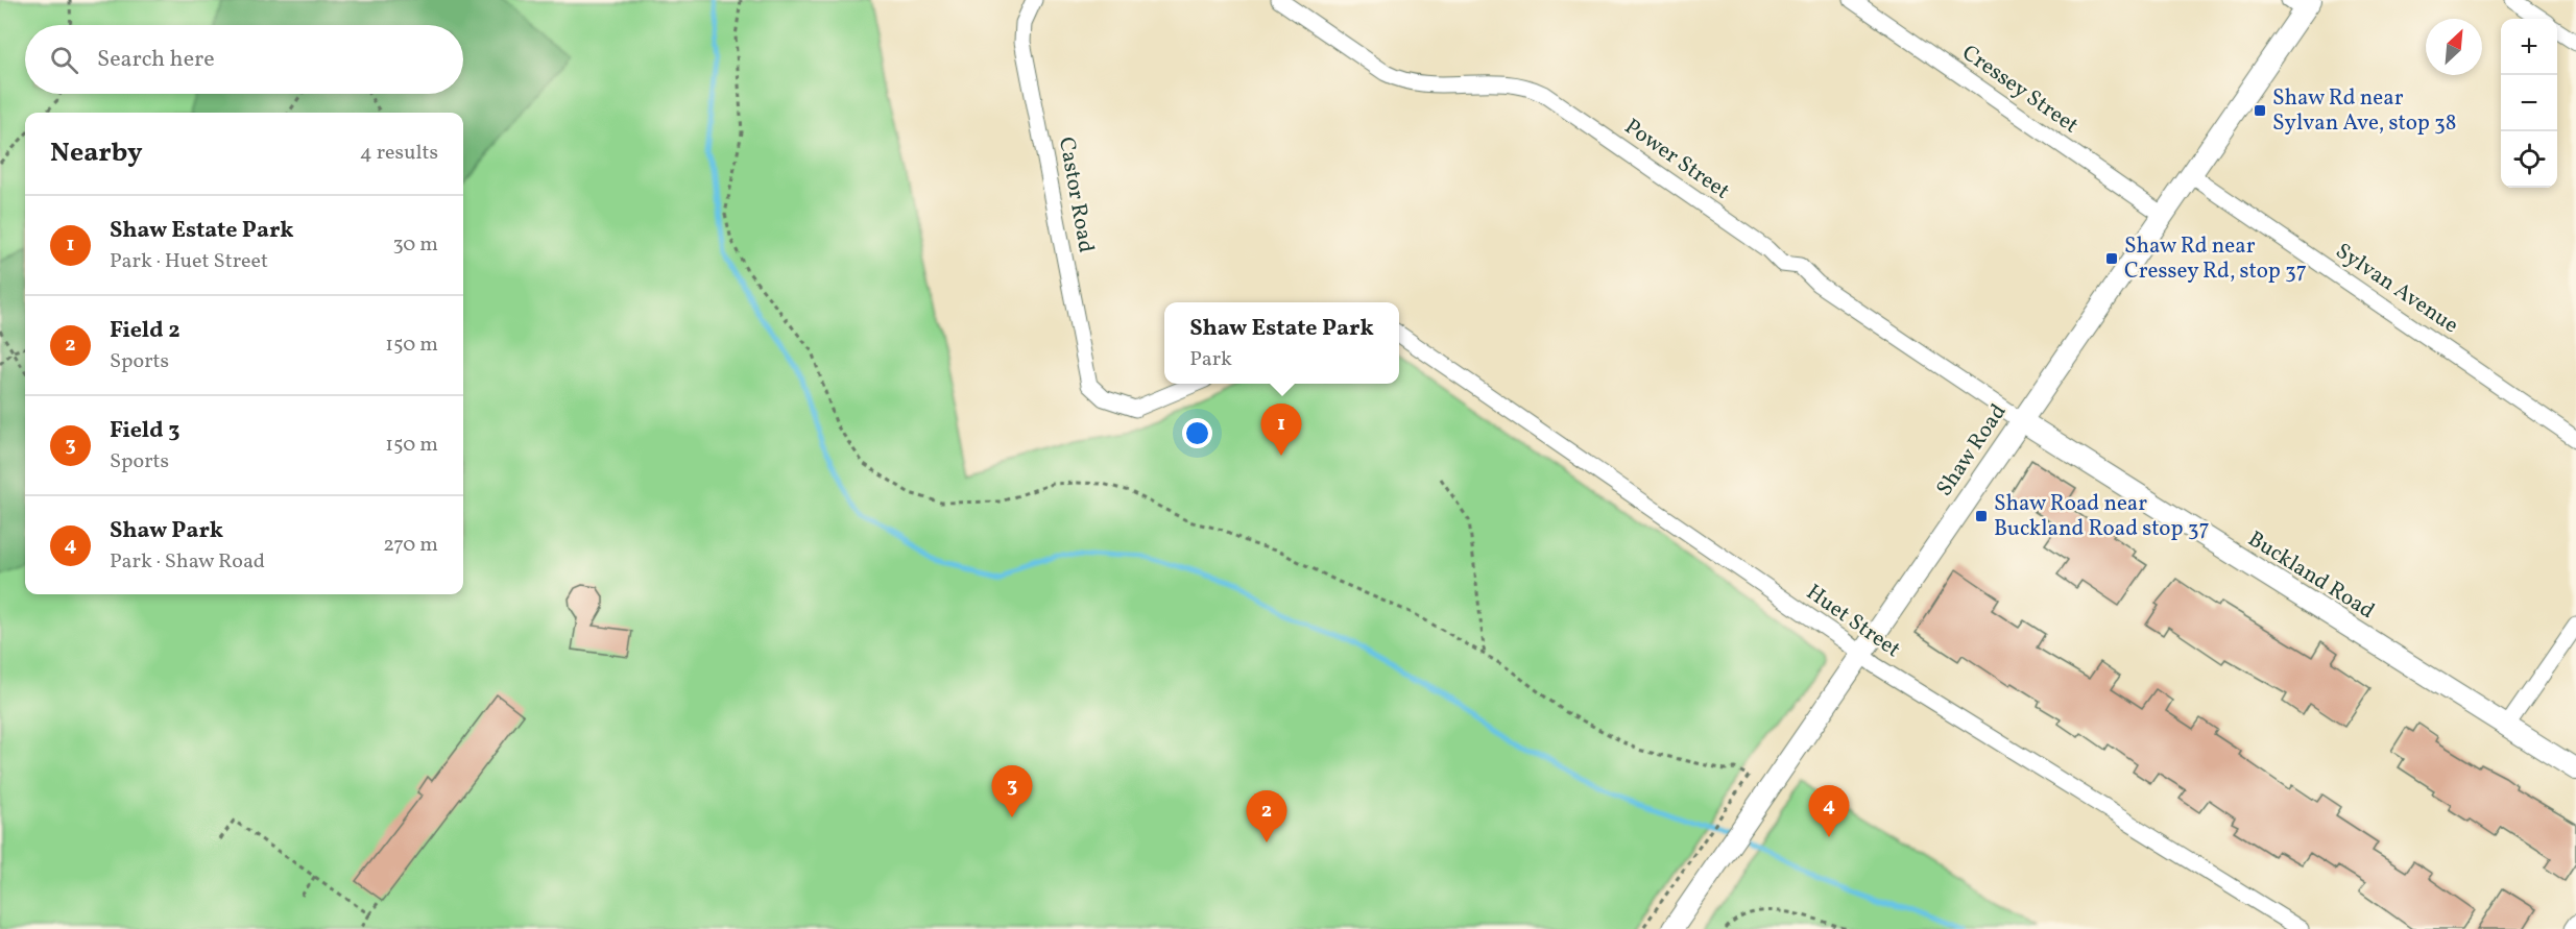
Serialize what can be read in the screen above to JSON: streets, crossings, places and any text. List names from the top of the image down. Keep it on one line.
{"streets":{"street":["Cressey Street","Power Street","Castor Road","Sylvan Avenue","Shaw Road","Buckland Road","Huet Street"]},"crossings":[["Cressey Street","Shaw Road"],["Power Street","Shaw Road"],["Power Street","Buckland Road"],["Sylvan Avenue","Shaw Road"],["Shaw Road","Buckland Road"],["Shaw Road","Huet Street"]],"places":{"transit":["Shaw Rd near Sylvan Ave, stop 38","Shaw Rd near Cressey Rd, stop 37","Shaw Road near Buckland Road stop 37"]},"north":"top right","page":{"map_buttons":["+","−"],"search":"Search here","heading":["Nearby","4 results"],"list":[{"mark":"1","name":"Shaw Estate Park","note":"Park · Huet Street","value":"30 m"},{"mark":"2","name":"Field 2","note":"Sports","value":"150 m"},{"mark":"3","name":"Field 3","note":"Sports","value":"150 m"},{"mark":"4","name":"Shaw Park","note":"Park · Shaw Road","value":"270 m"}],"popup":["Shaw Estate Park","Park"],"pins":["1","3","4","2"]}}
